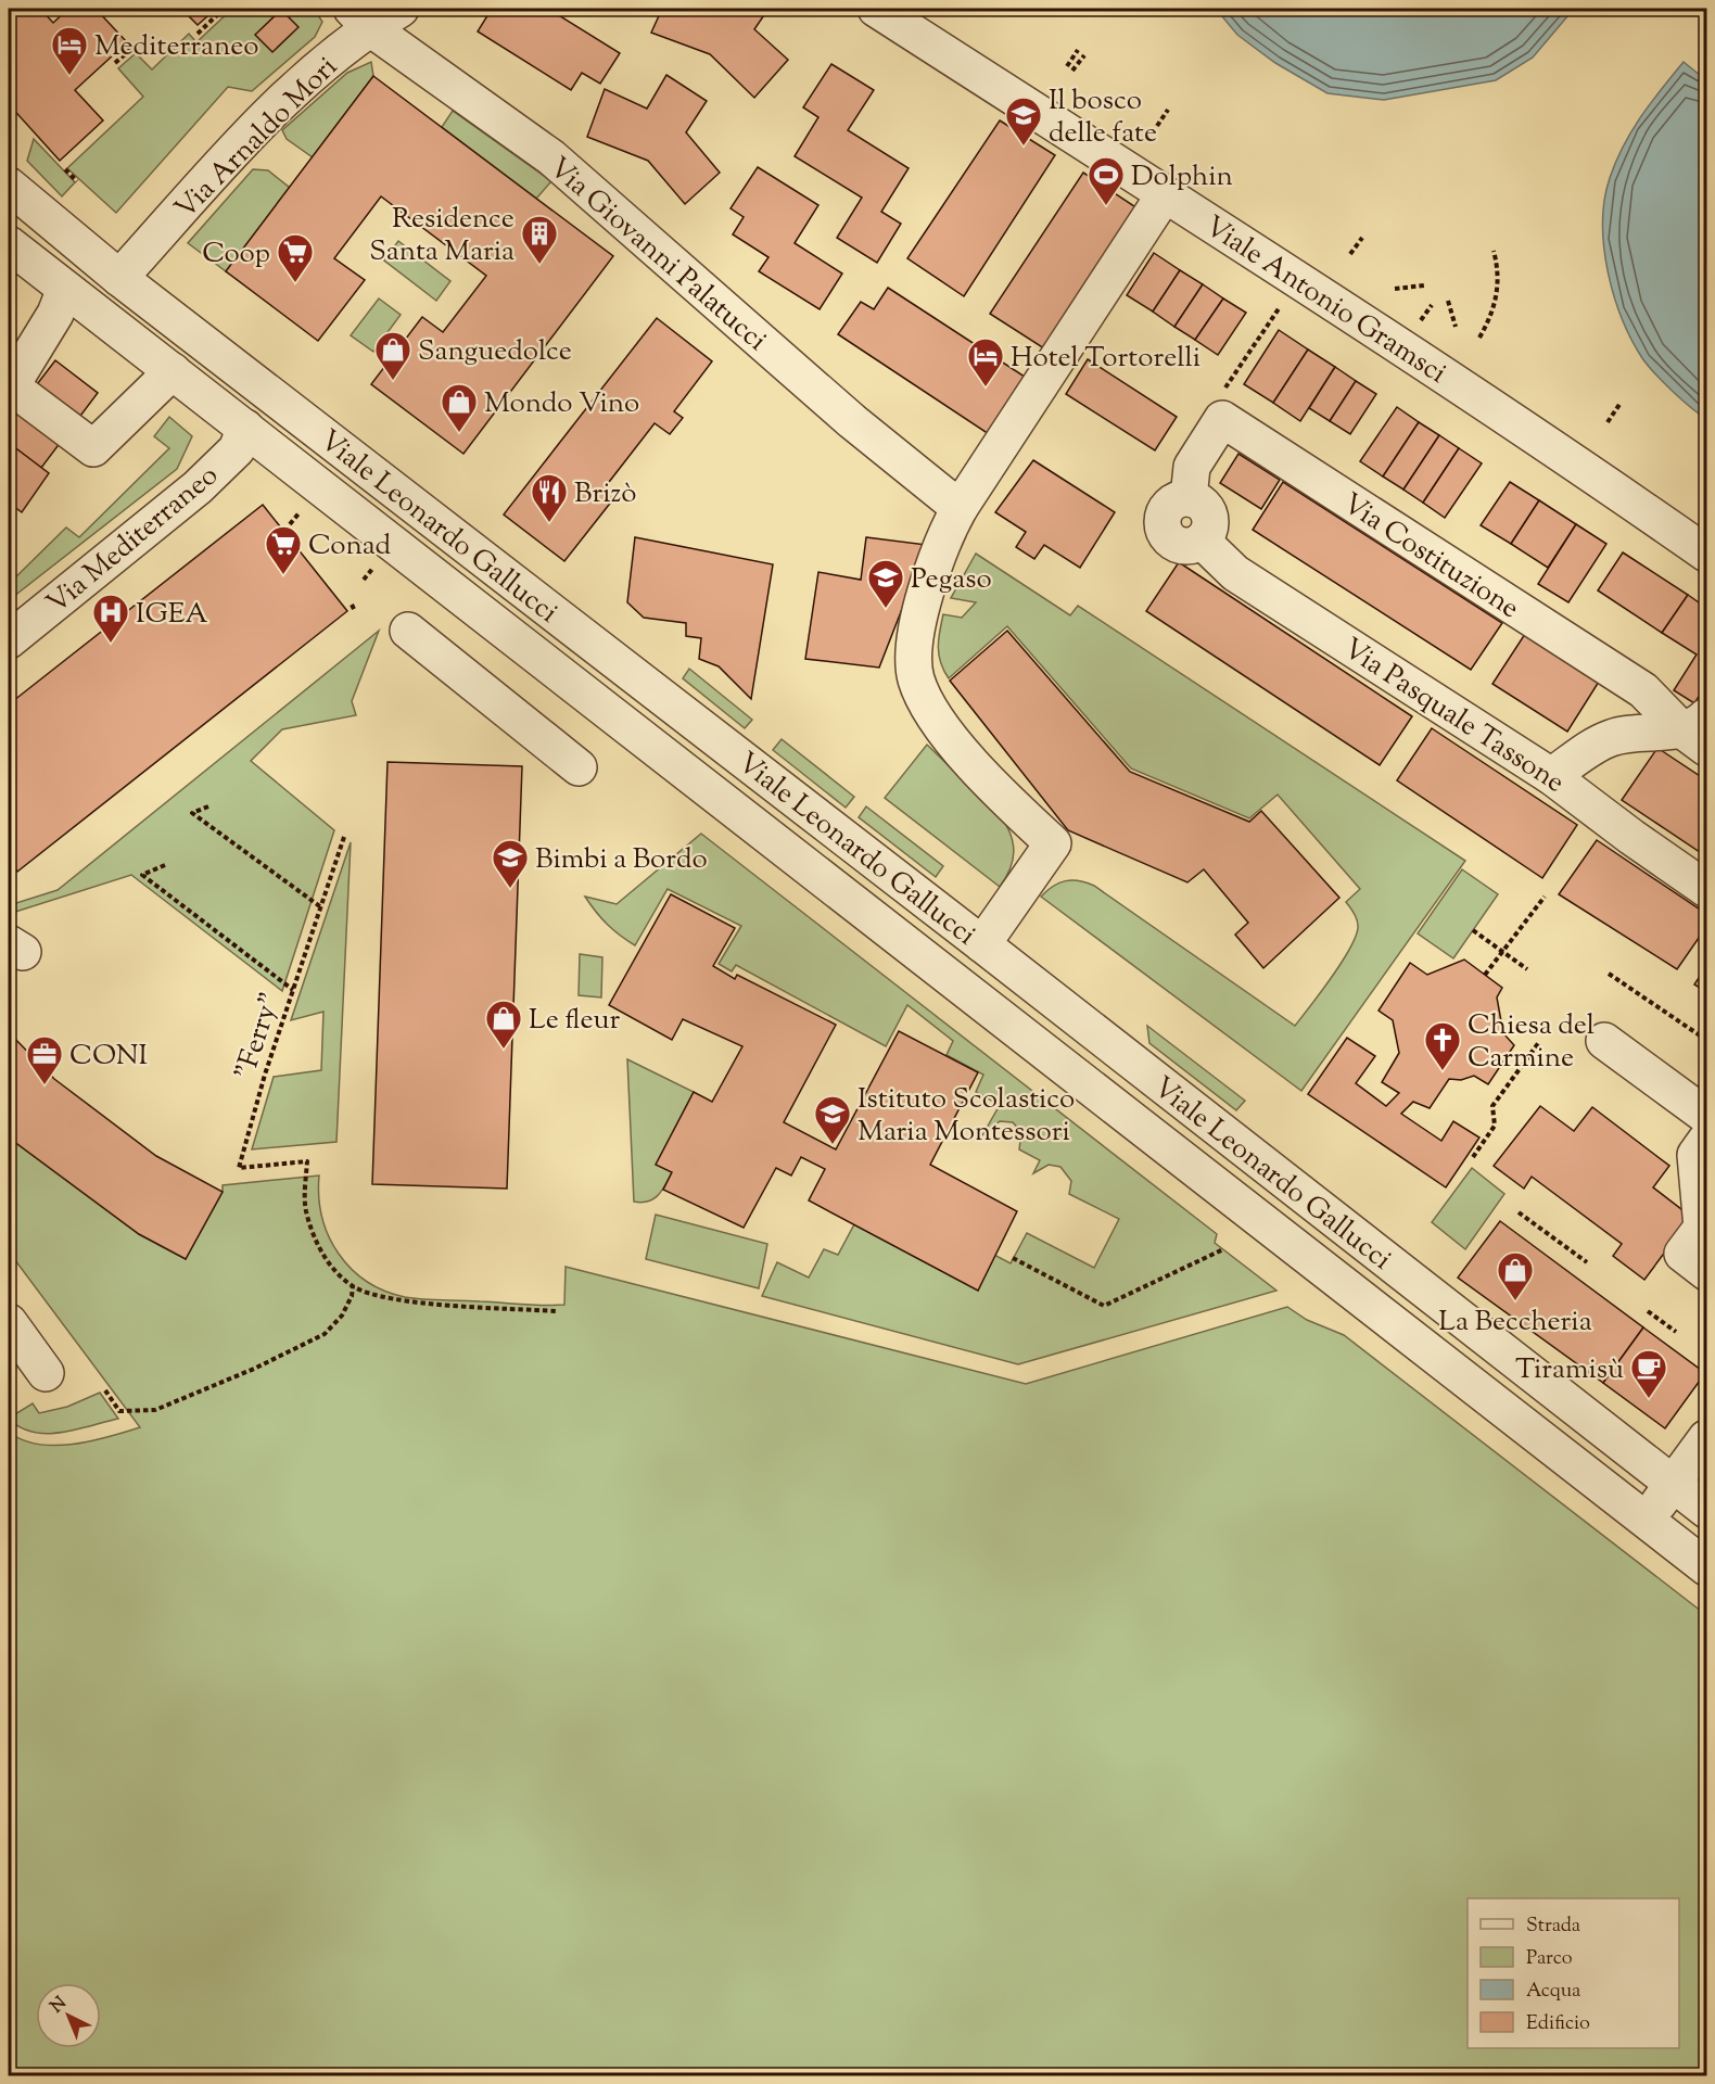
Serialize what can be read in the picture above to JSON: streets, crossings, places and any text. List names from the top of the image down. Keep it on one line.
{"streets":{"street":["Via Arnaldo Mori","Via Giovanni Palatucci","Viale Antonio Gramsci","Viale Leonardo Gallucci","Via Mediterraneo","Via Costituzione","Via Pasquale Tassone"],"path":["\"Ferry\""]},"crossings":[["Via Arnaldo Mori","Via Giovanni Palatucci"],["Via Arnaldo Mori","Viale Leonardo Gallucci"],["Viale Leonardo Gallucci","Via Mediterraneo"],["Via Costituzione","Via Pasquale Tassone"]],"places":{"hotel":["Mediterraneo","Hotel Tortorelli"],"school or university":["Il bosco delle fate","Pegaso","Bimbi a Bordo","Istituto Scolastico Maria Montessori"],"sports":["Dolphin"],"building":["Residence Santa Maria"],"supermarket":["Coop","Conad"],"shop":["Sanguedolce","Mondo Vino","Le fleur","La Beccheria"],"restaurant":["Brizò"],"hospital":["IGEA"],"church":["Chiesa del Carmine"],"office":["CONI"],"cafe":["Tiramisù"]},"legend":["Strada","Parco","Acqua","Edificio"],"north":"top left"}
